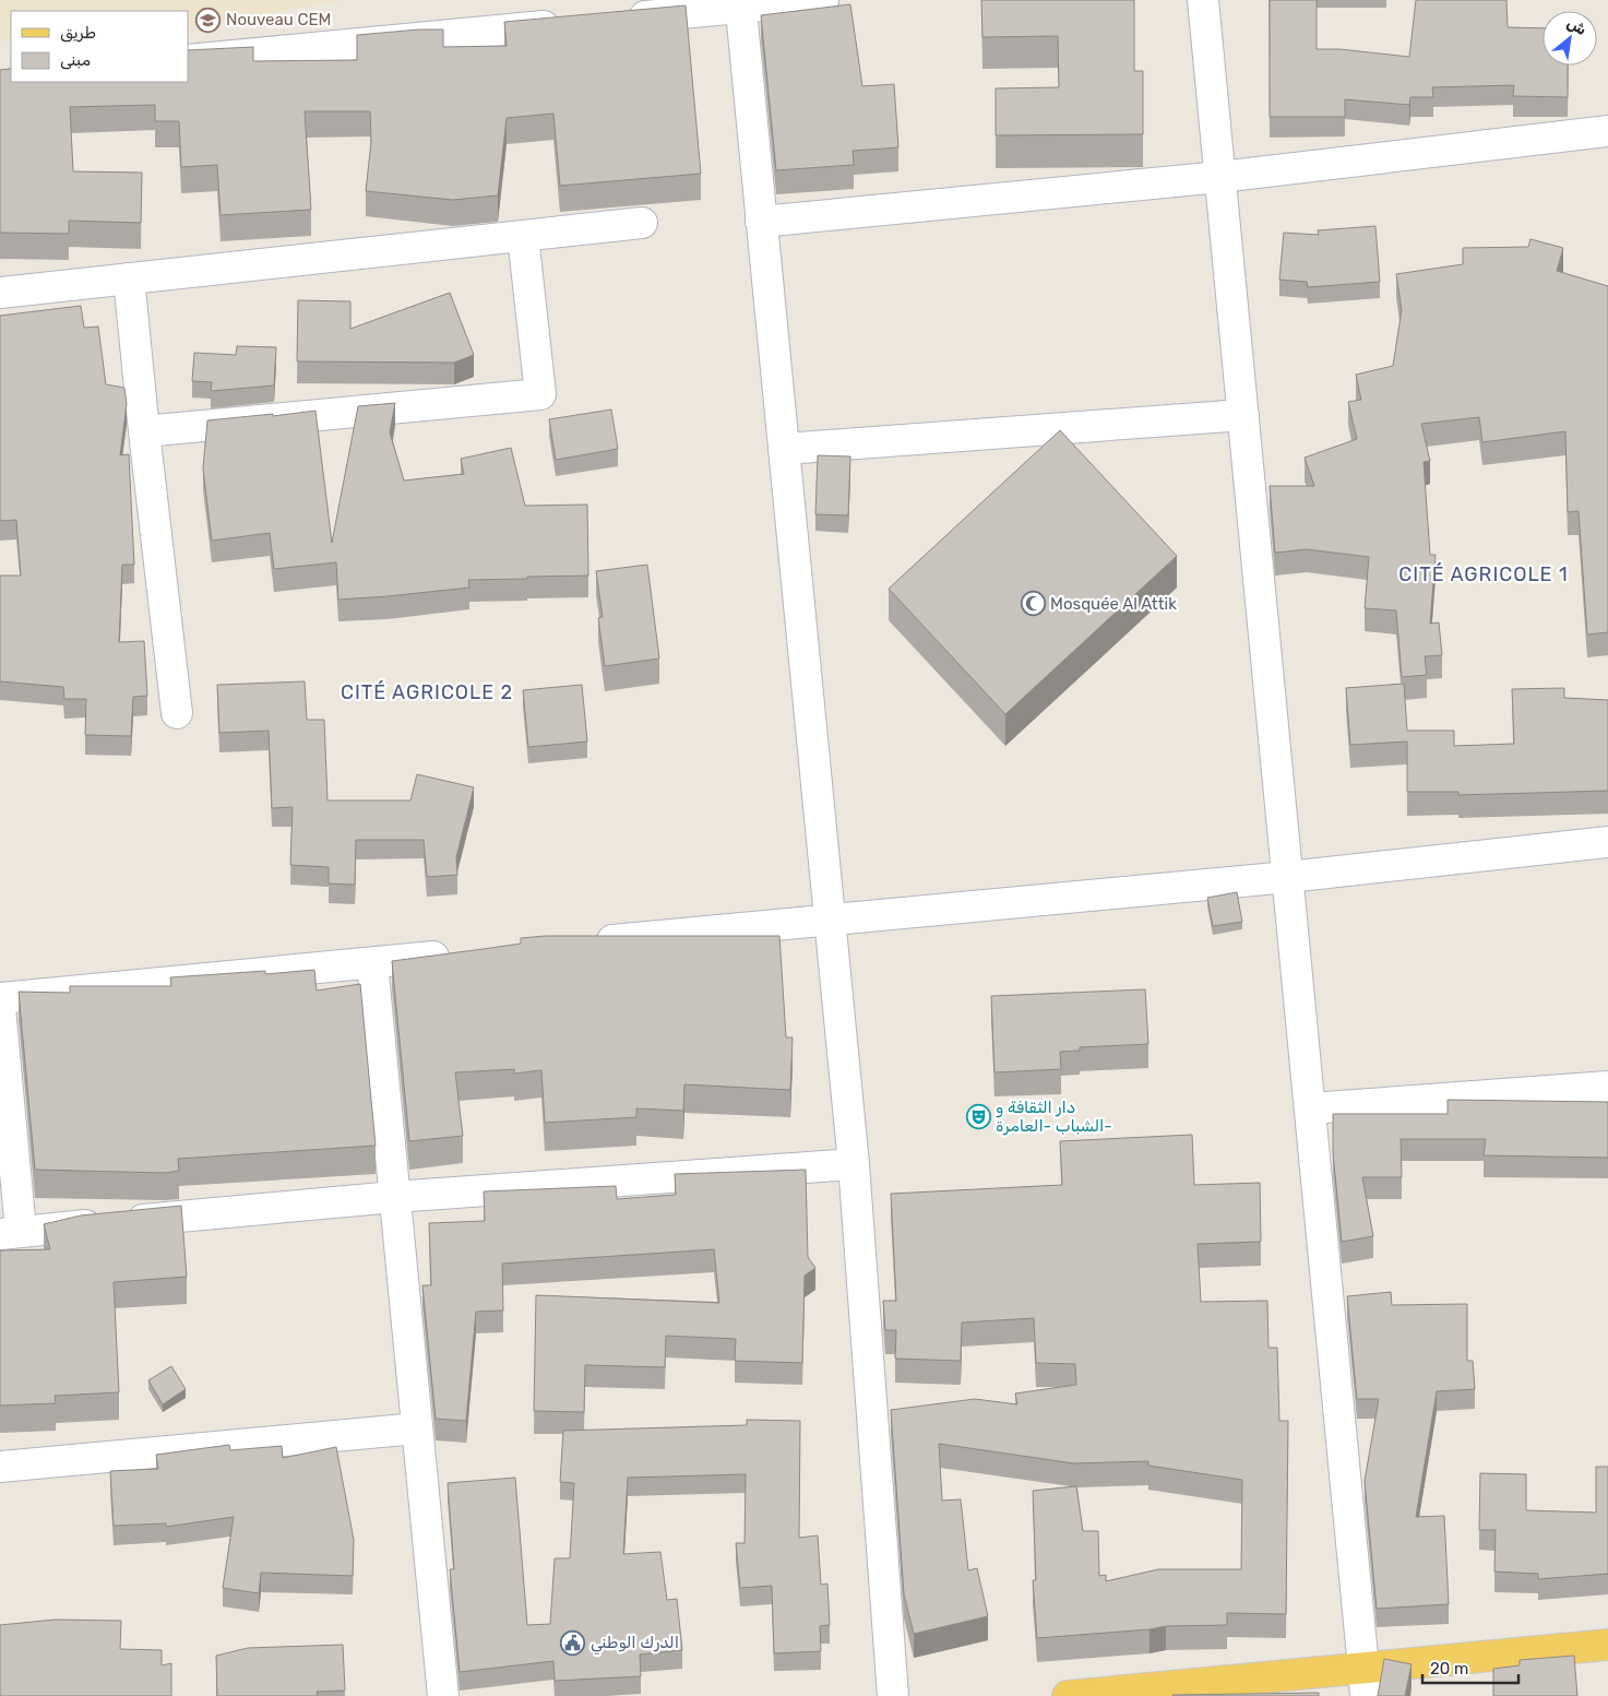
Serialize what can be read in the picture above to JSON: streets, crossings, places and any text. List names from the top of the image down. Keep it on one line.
{"districts":["CITÉ AGRICOLE 1","CITÉ AGRICOLE 2"],"places":{"school or university":["Nouveau CEM"],"mosque":["Mosquée Al Attik"],"theatre":["دار الثقافة و الشباب -العامرة-"],"public building":["الدرك الوطني"]},"legend":["طريق","مبنى"],"scale_bar":"20 m","north":"top right"}
